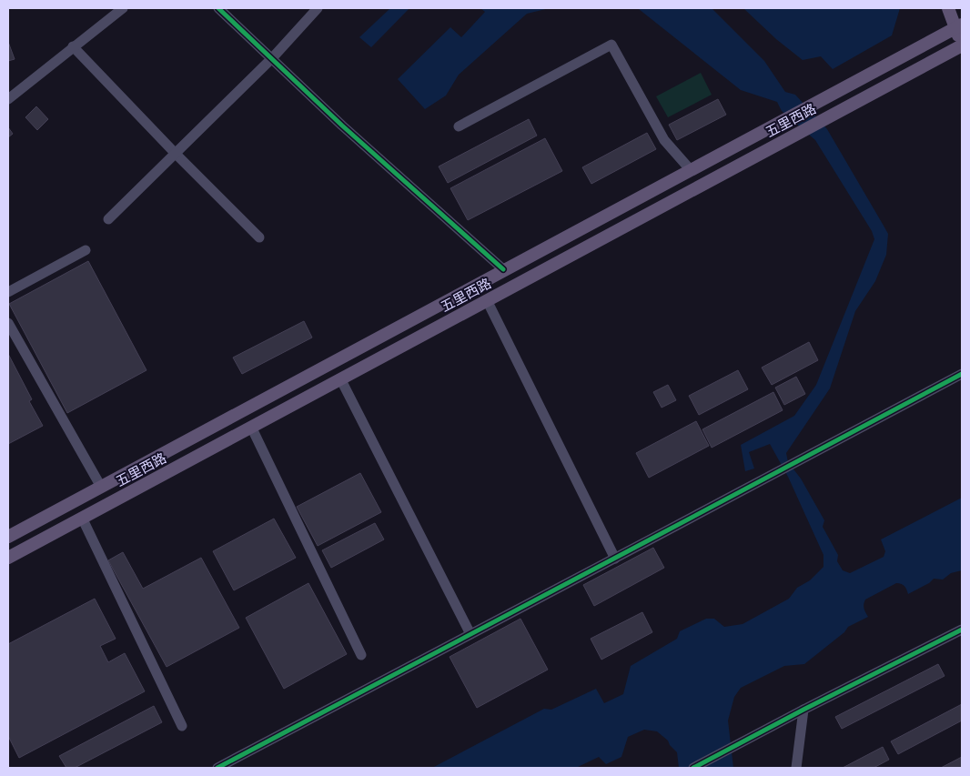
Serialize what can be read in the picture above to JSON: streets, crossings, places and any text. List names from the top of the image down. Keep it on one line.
{"streets":{"main road":["五里西路"]}}
